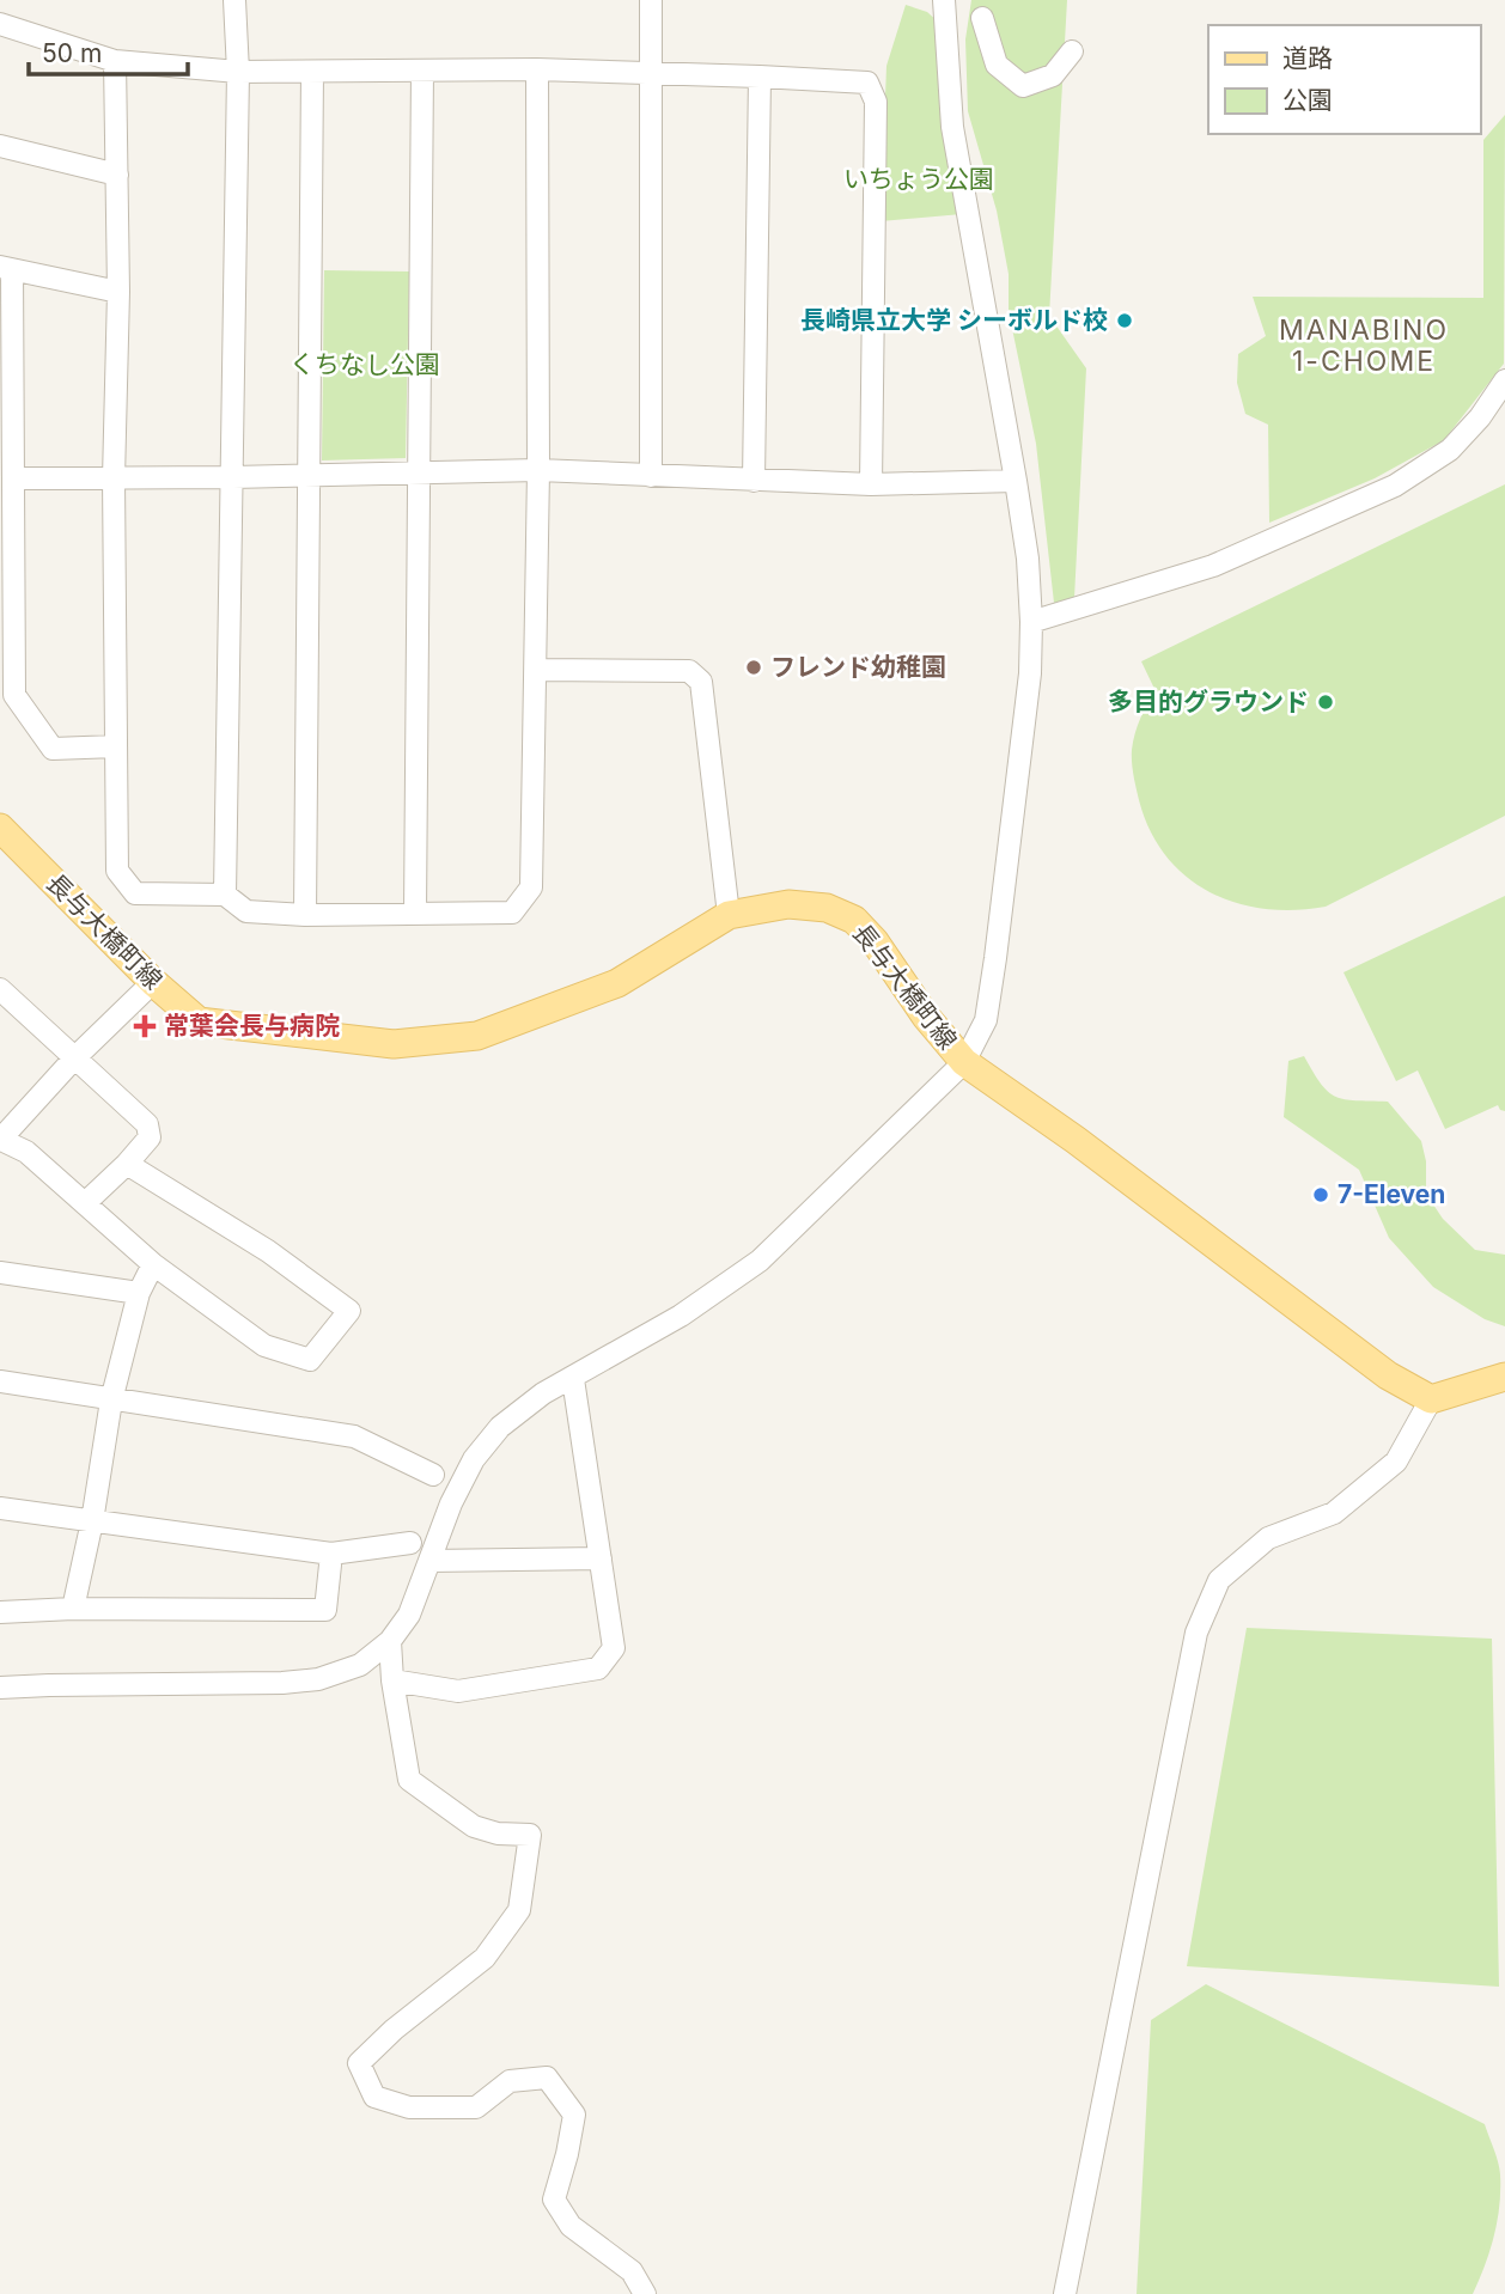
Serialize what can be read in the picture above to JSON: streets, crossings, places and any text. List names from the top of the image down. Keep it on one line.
{"streets":{"main road":["長与大橋町線"]},"districts":["MANABINO 1-CHOME"],"parks":["いちょう公園","くちなし公園"],"places":{"other":["長崎県立大学 シーボルド校","フレンド幼稚園","多目的グラウンド","7-Eleven"],"health":["常葉会長与病院"]},"legend":["道路","公園"],"scale_bar":"50 m"}
